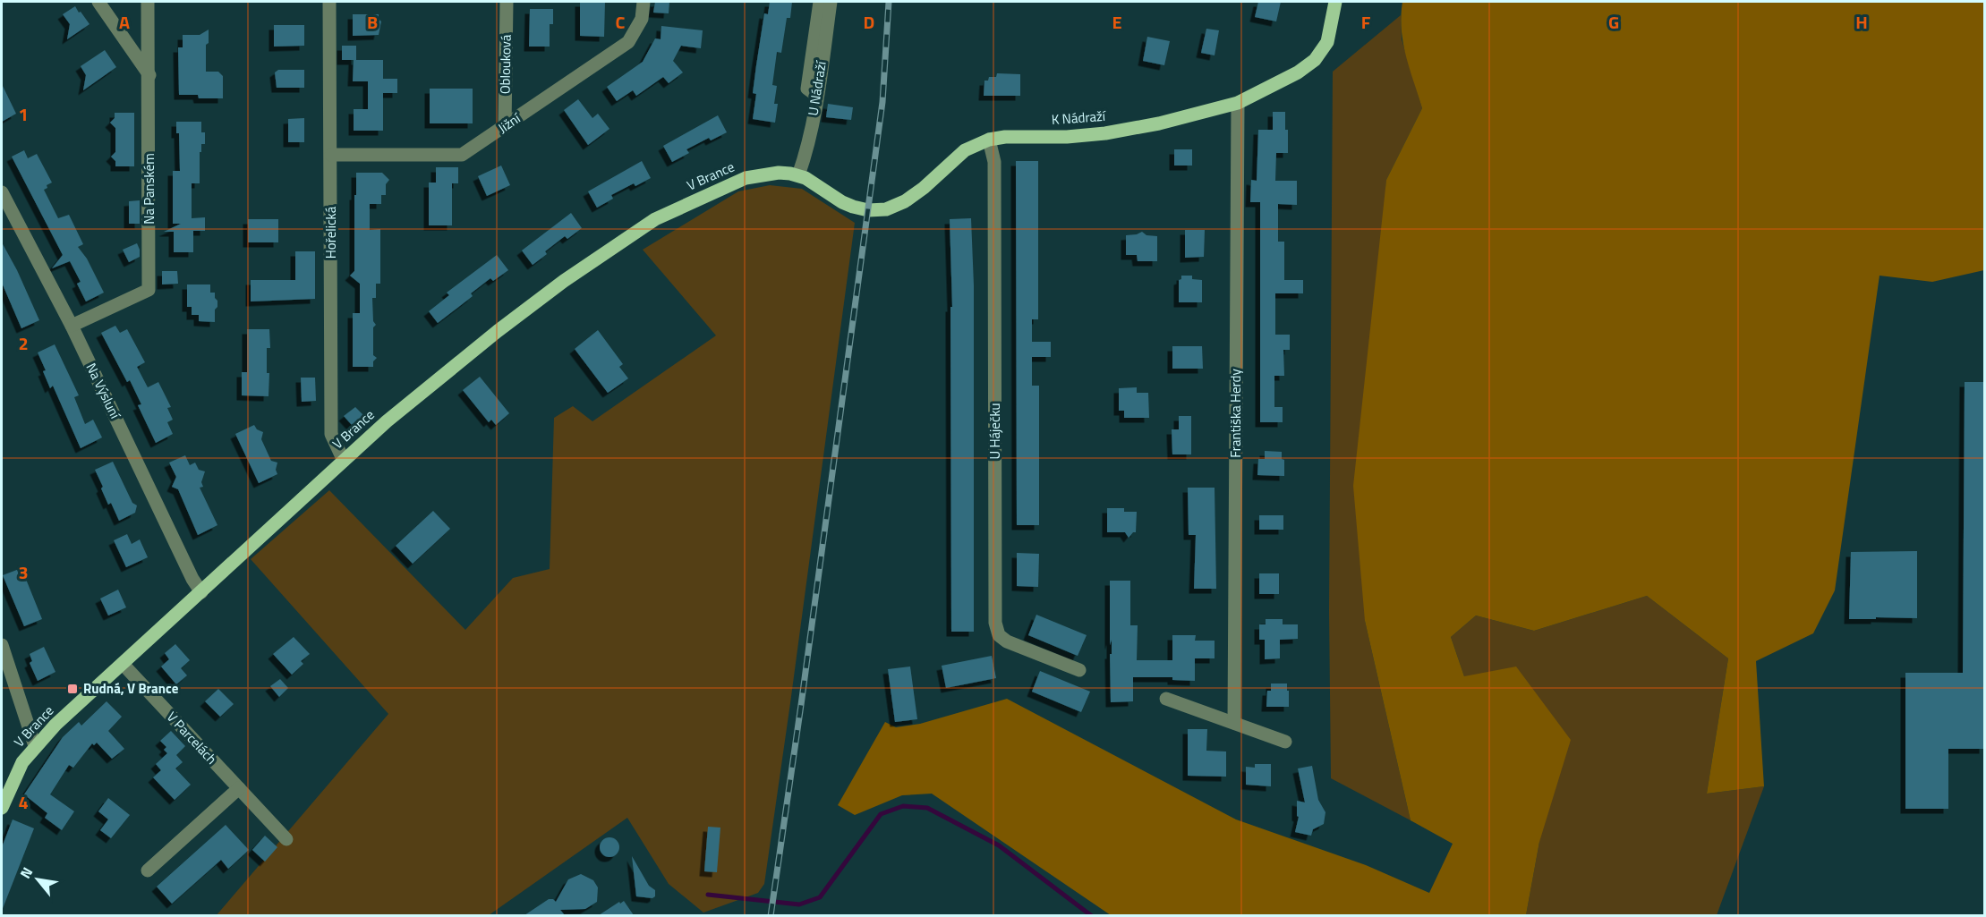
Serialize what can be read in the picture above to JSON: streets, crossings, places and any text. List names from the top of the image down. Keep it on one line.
{"streets":{"main road":["K Nádraží","V Brance"],"street":["Oblouková","U Nádraží","Jižní","Na Panském","Hořelická","Na Výsluní","Františka Herdy","U Háječku","V Parcelách"]},"crossings":[["Oblouková","Jižní"],["U Nádraží","K Nádraží"],["U Nádraží","V Brance"],["K Nádraží","V Brance"],["K Nádraží","Františka Herdy"],["K Nádraží","U Háječku"],["Jižní","Hořelická"],["V Brance","Hořelická"],["V Brance","Na Výsluní"],["V Brance","V Parcelách"],["Na Panském","Na Výsluní"]],"places":{"transit":["Rudná, V Brance"]},"north":"top left","grid":{"columns":["A","B","C","D","E","F","G","H"],"rows":["1","2","3","4"]}}
